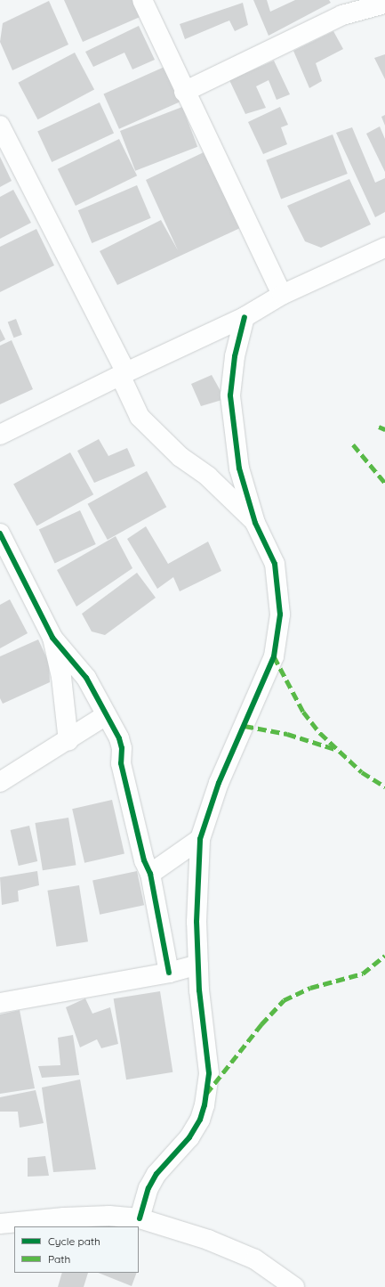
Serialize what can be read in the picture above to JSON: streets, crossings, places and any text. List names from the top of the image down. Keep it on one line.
{"legend":["Cycle path","Path"]}
